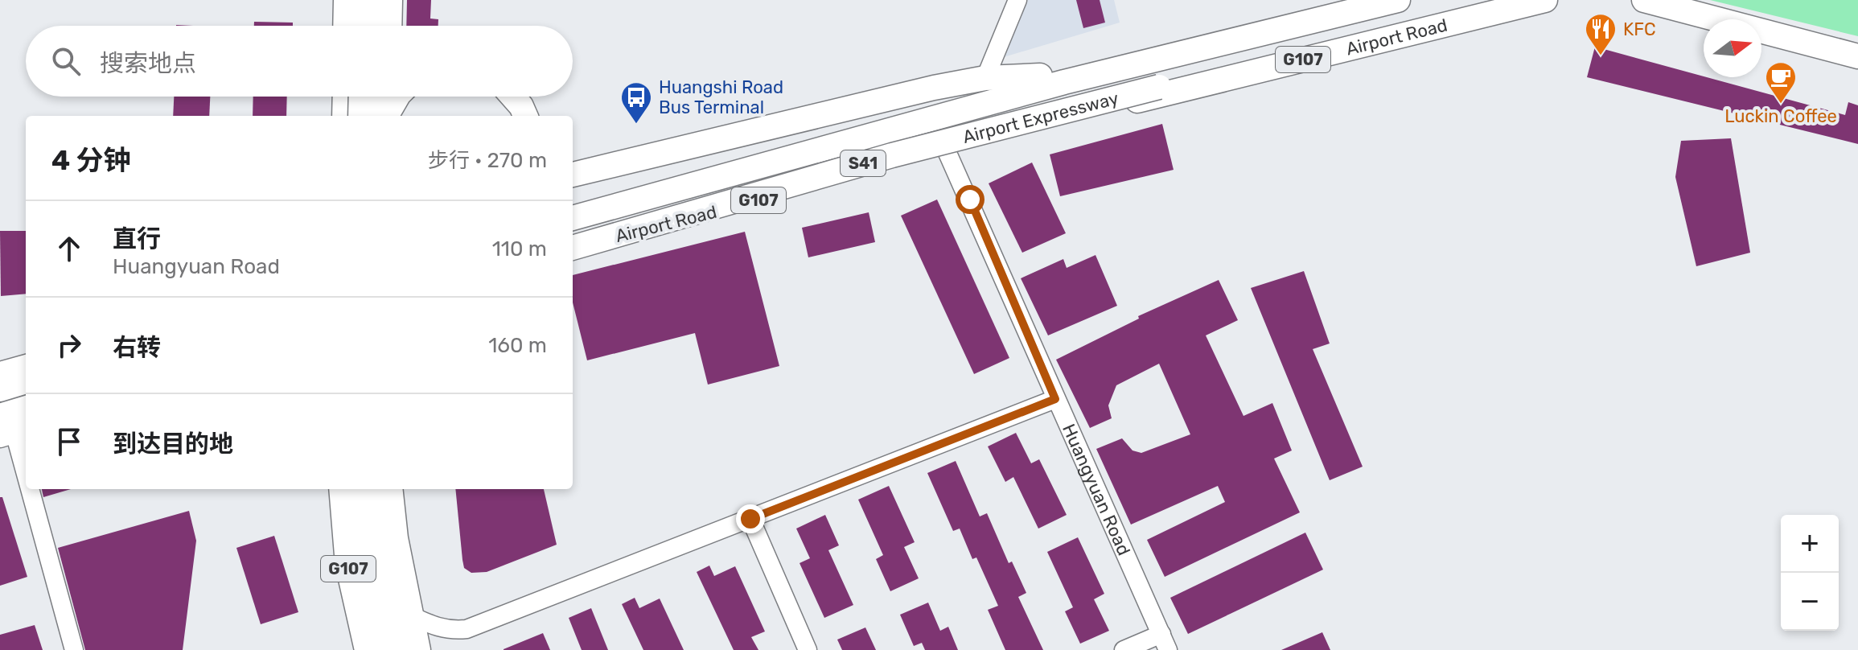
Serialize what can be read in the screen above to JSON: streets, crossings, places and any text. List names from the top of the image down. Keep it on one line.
{"streets":{"highway":["Airport Road","G107","Airport Expressway","S41"],"street":["Huangyuan Road"]},"crossings":[["Airport Road","Huangyuan Road"]],"places":{"restaurant":["KFC"],"cafe":["Luckin Coffee"],"bus stop":["Huangshi Road Bus Terminal"]},"north":"right","page":{"search":"搜索地点","heading":["4 分钟","步行 · 270 m"],"list":[["直行","Huangyuan Road","110 m"],["右转","160 m"],"到达目的地"],"map_buttons":["+","−"]}}
